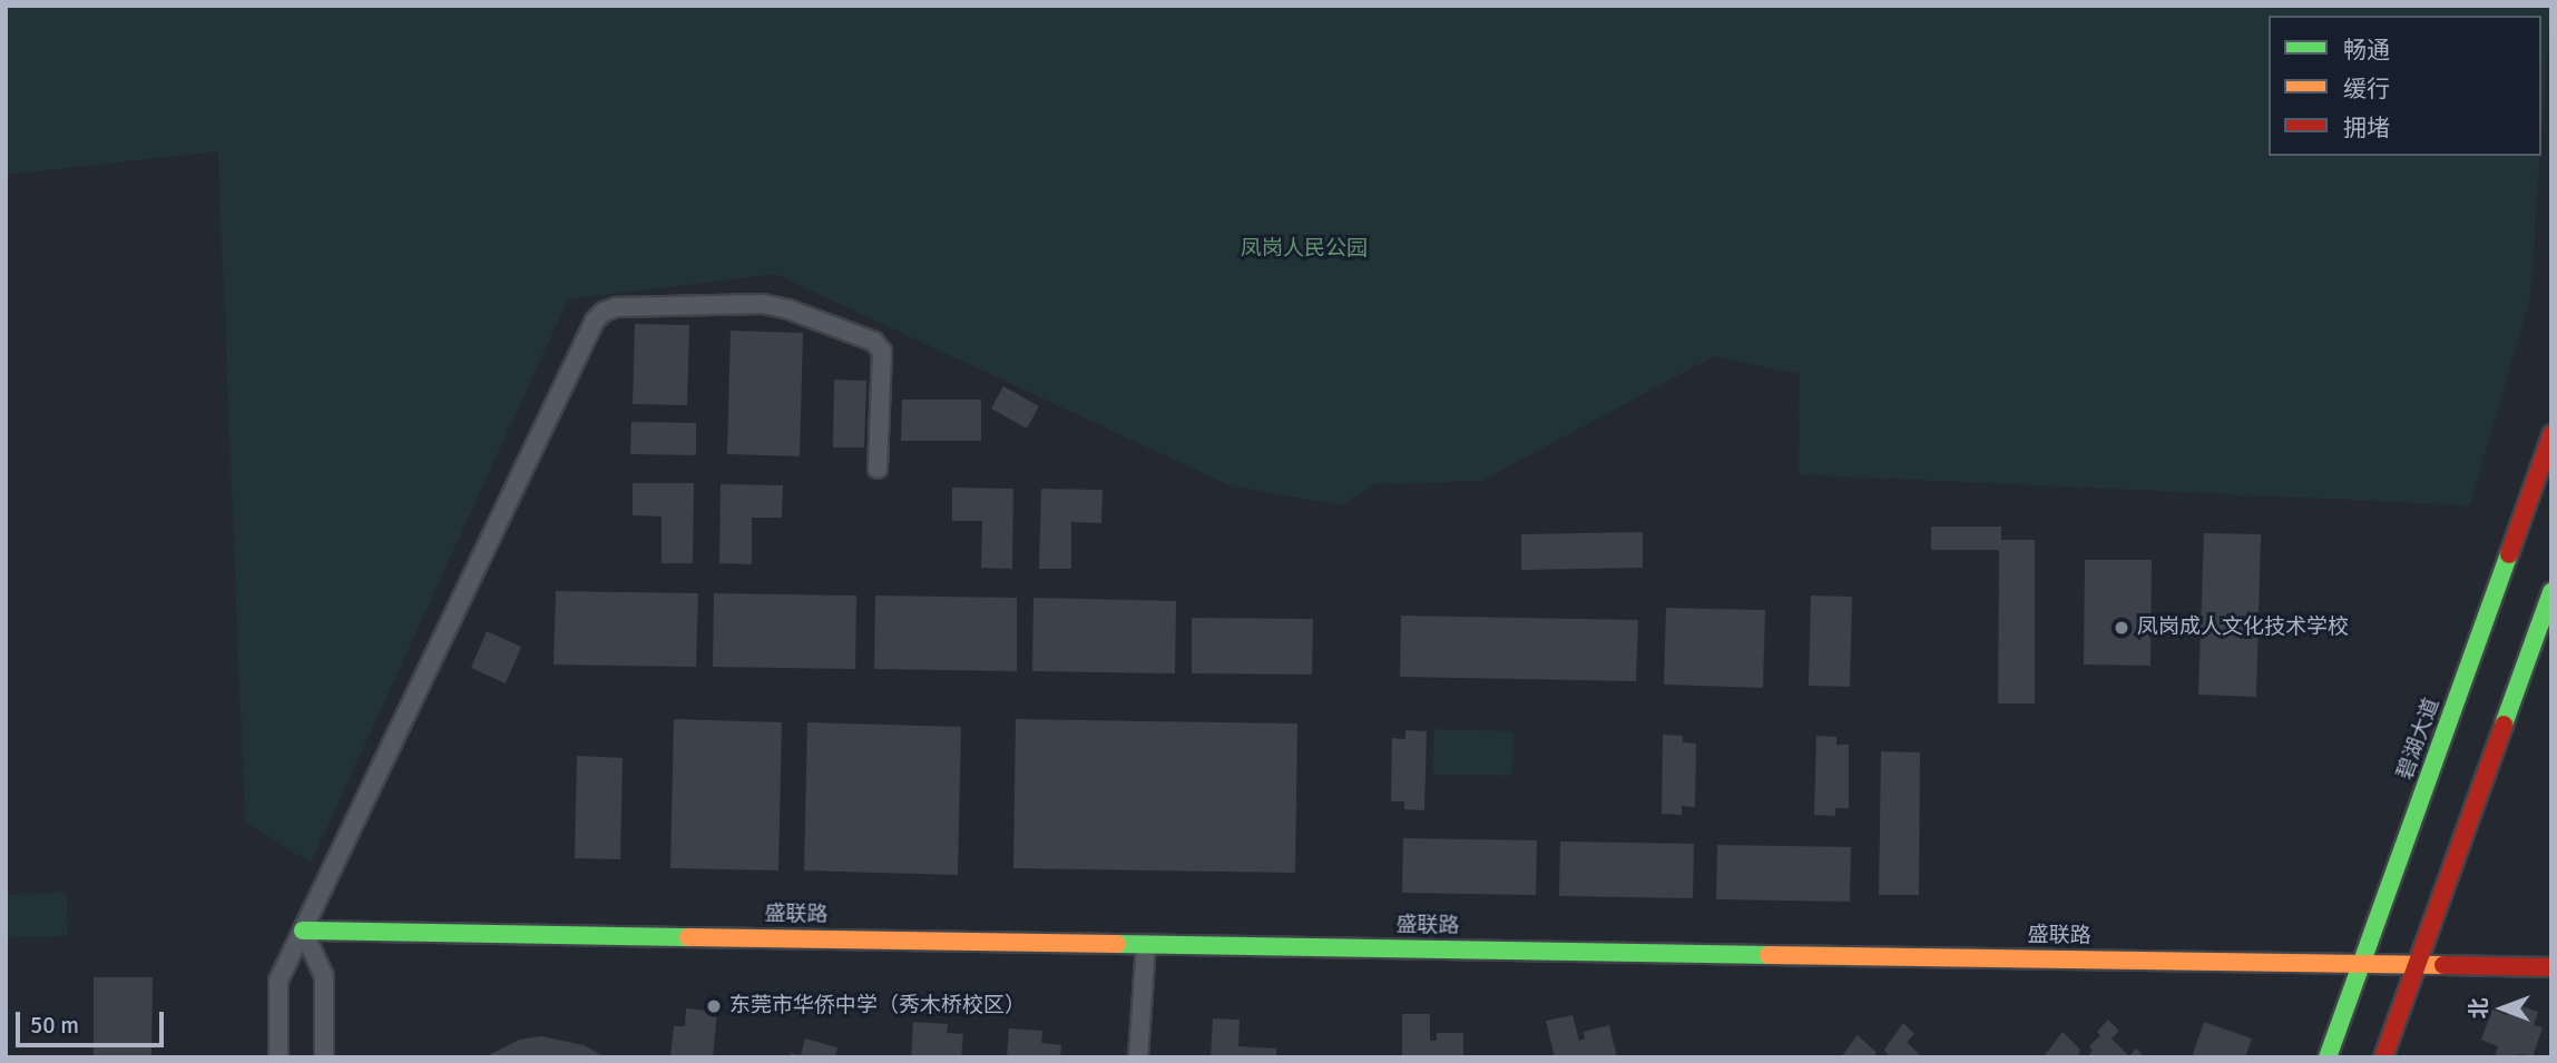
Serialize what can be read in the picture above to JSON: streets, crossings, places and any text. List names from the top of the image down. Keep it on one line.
{"streets":{"street":["碧湖大道","盛联路"]},"crossings":[["碧湖大道","盛联路"]],"parks":["凤岗人民公园"],"places":["凤岗成人文化技术学校","东莞市华侨中学（秀木桥校区）"],"legend":["畅通","缓行","拥堵"],"scale_bar":"50 m","north":"left"}
